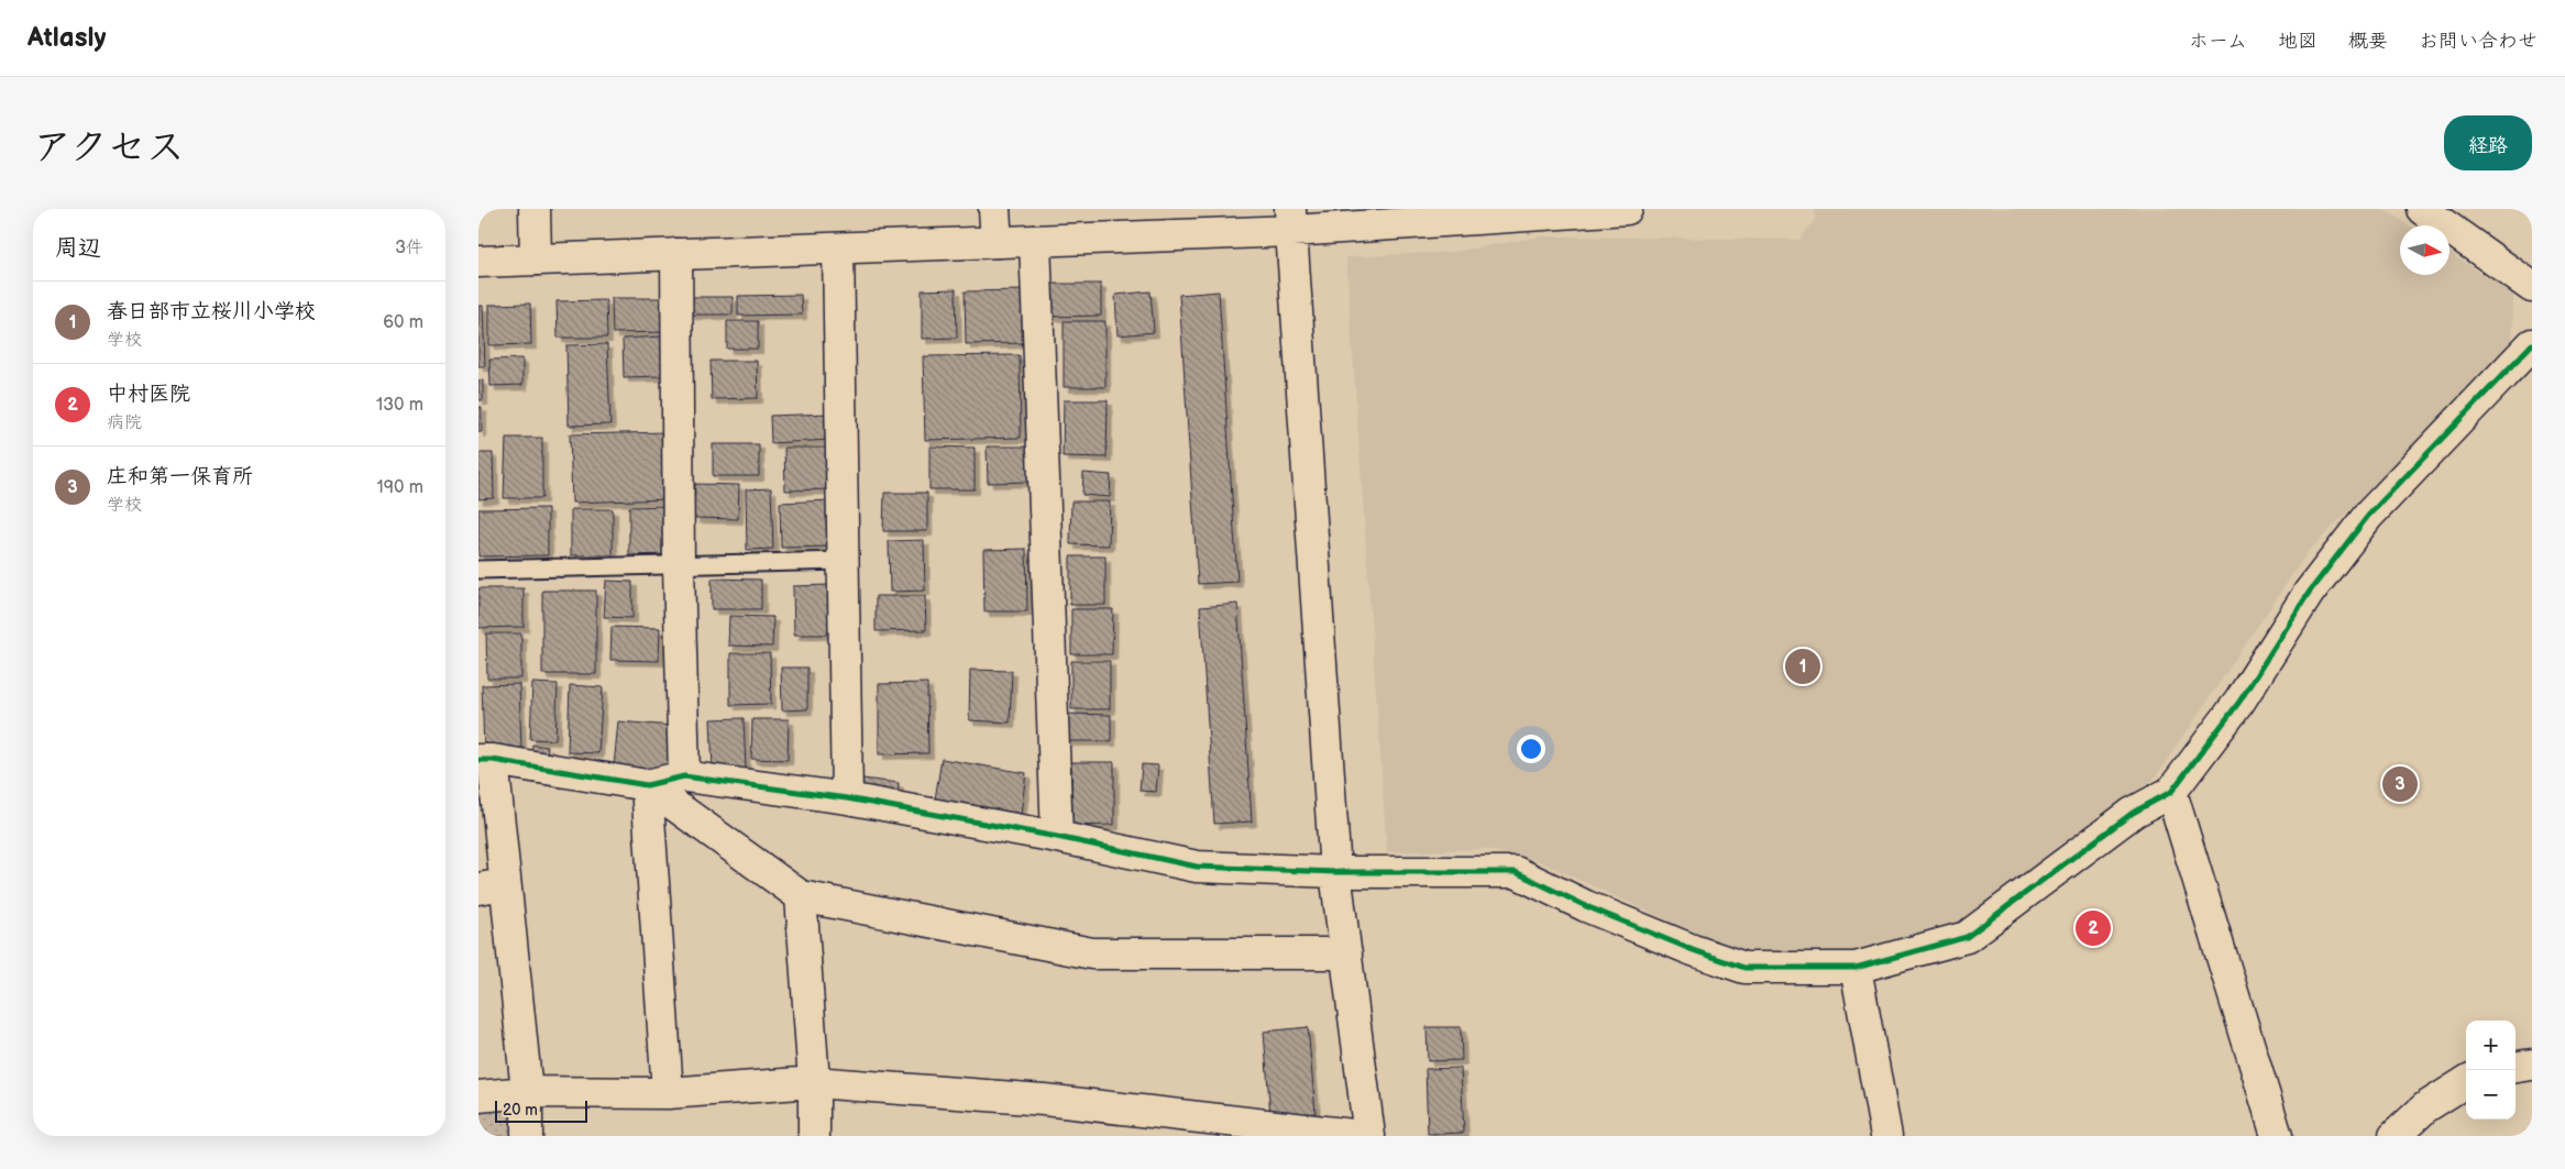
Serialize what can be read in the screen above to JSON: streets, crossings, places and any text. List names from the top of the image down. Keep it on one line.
{"scale_bar":"20 m","north":"right","page":{"header":"Atlasly","nav":["ホーム","地図","概要","お問い合わせ"],"title":"アクセス","buttons":"経路","heading":["周辺","3件"],"list":[{"mark":"1","name":"春日部市立桜川小学校","note":"学校","value":"60 m"},{"mark":"2","name":"中村医院","note":"病院","value":"130 m"},{"mark":"3","name":"庄和第一保育所","note":"学校","value":"190 m"}],"pins":["1","3","2"],"map_buttons":["+","−"],"scale":"20 m"}}
